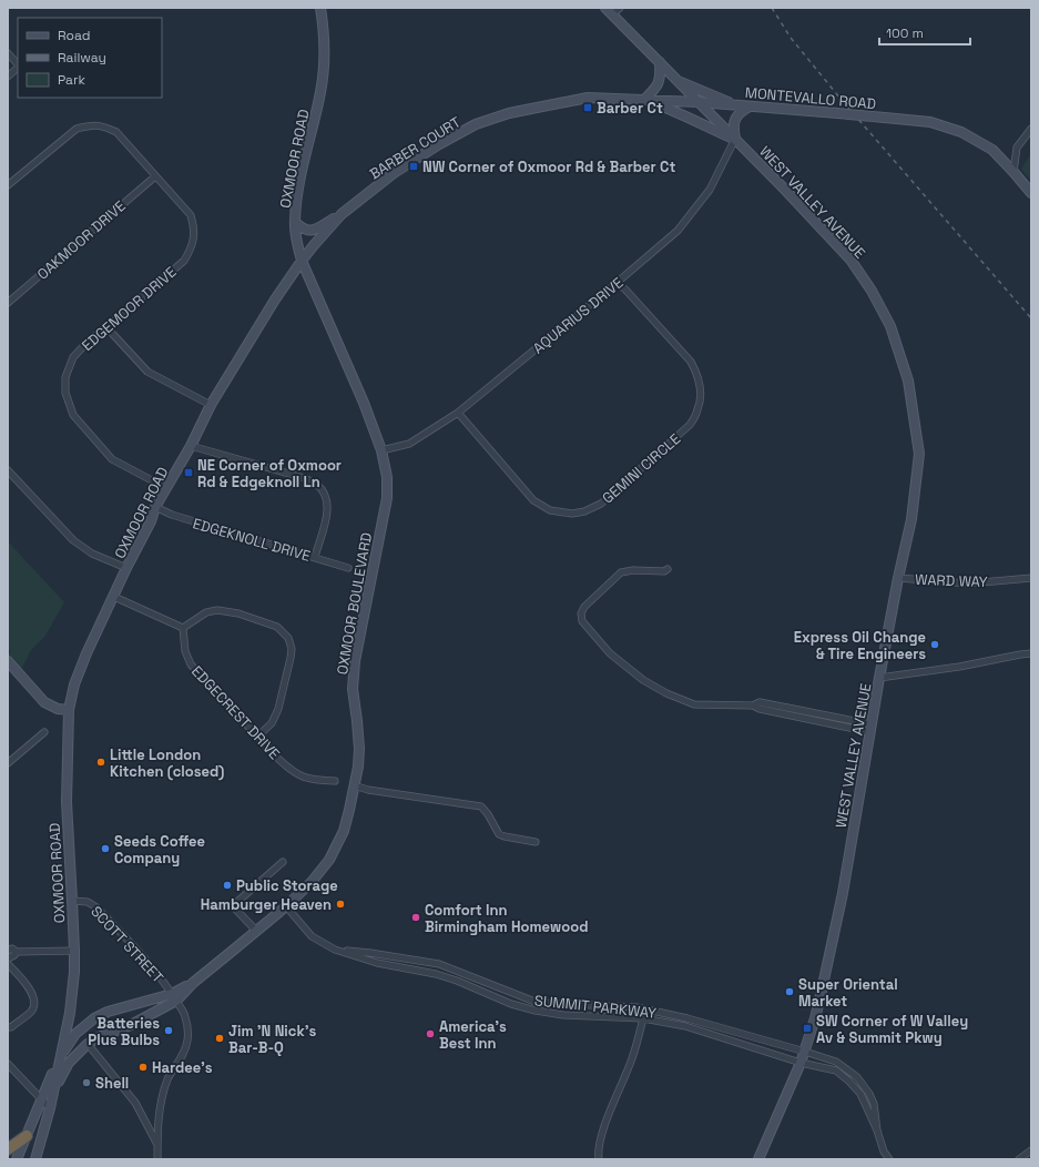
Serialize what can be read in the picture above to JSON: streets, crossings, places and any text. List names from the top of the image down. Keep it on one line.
{"streets":{"main road":["MONTEVALLO ROAD","BARBER COURT","OXMOOR ROAD","WEST VALLEY AVENUE","OXMOOR BOULEVARD"],"street":["OAKMOOR DRIVE","EDGEMOOR DRIVE","AQUARIUS DRIVE","GEMINI CIRCLE","EDGEKNOLL DRIVE","WARD WAY","EDGECREST DRIVE","SCOTT STREET","SUMMIT PARKWAY"]},"crossings":[["MONTEVALLO ROAD","BARBER COURT"],["MONTEVALLO ROAD","WEST VALLEY AVENUE"],["BARBER COURT","OXMOOR ROAD"],["BARBER COURT","WEST VALLEY AVENUE"],["BARBER COURT","OXMOOR BOULEVARD"],["OXMOOR ROAD","EDGEMOOR DRIVE"],["OXMOOR ROAD","EDGEKNOLL DRIVE"],["OXMOOR ROAD","OXMOOR BOULEVARD"],["OXMOOR ROAD","SCOTT STREET"],["WEST VALLEY AVENUE","AQUARIUS DRIVE"],["WEST VALLEY AVENUE","WARD WAY"],["WEST VALLEY AVENUE","SUMMIT PARKWAY"],["OAKMOOR DRIVE","EDGEMOOR DRIVE"],["AQUARIUS DRIVE","GEMINI CIRCLE"],["AQUARIUS DRIVE","OXMOOR BOULEVARD"],["OXMOOR BOULEVARD","SCOTT STREET"],["OXMOOR BOULEVARD","SUMMIT PARKWAY"]],"places":{"transit":["Barber Ct","NW Corner of Oxmoor Rd & Barber Ct","NE Corner of Oxmoor Rd & Edgeknoll Ln","SW Corner of W Valley Av & Summit Pkwy"],"other":["Express Oil Change & Tire Engineers","Little London Kitchen (closed)","Seeds Coffee Company","Public Storage","Hamburger Heaven","Comfort Inn Birmingham Homewood","Super Oriental Market","Batteries Plus Bulbs","America's Best Inn","Jim 'N Nick's Bar-B-Q","Hardee's","Shell"]},"legend":["Road","Railway","Park"],"scale_bar":"100 m"}
